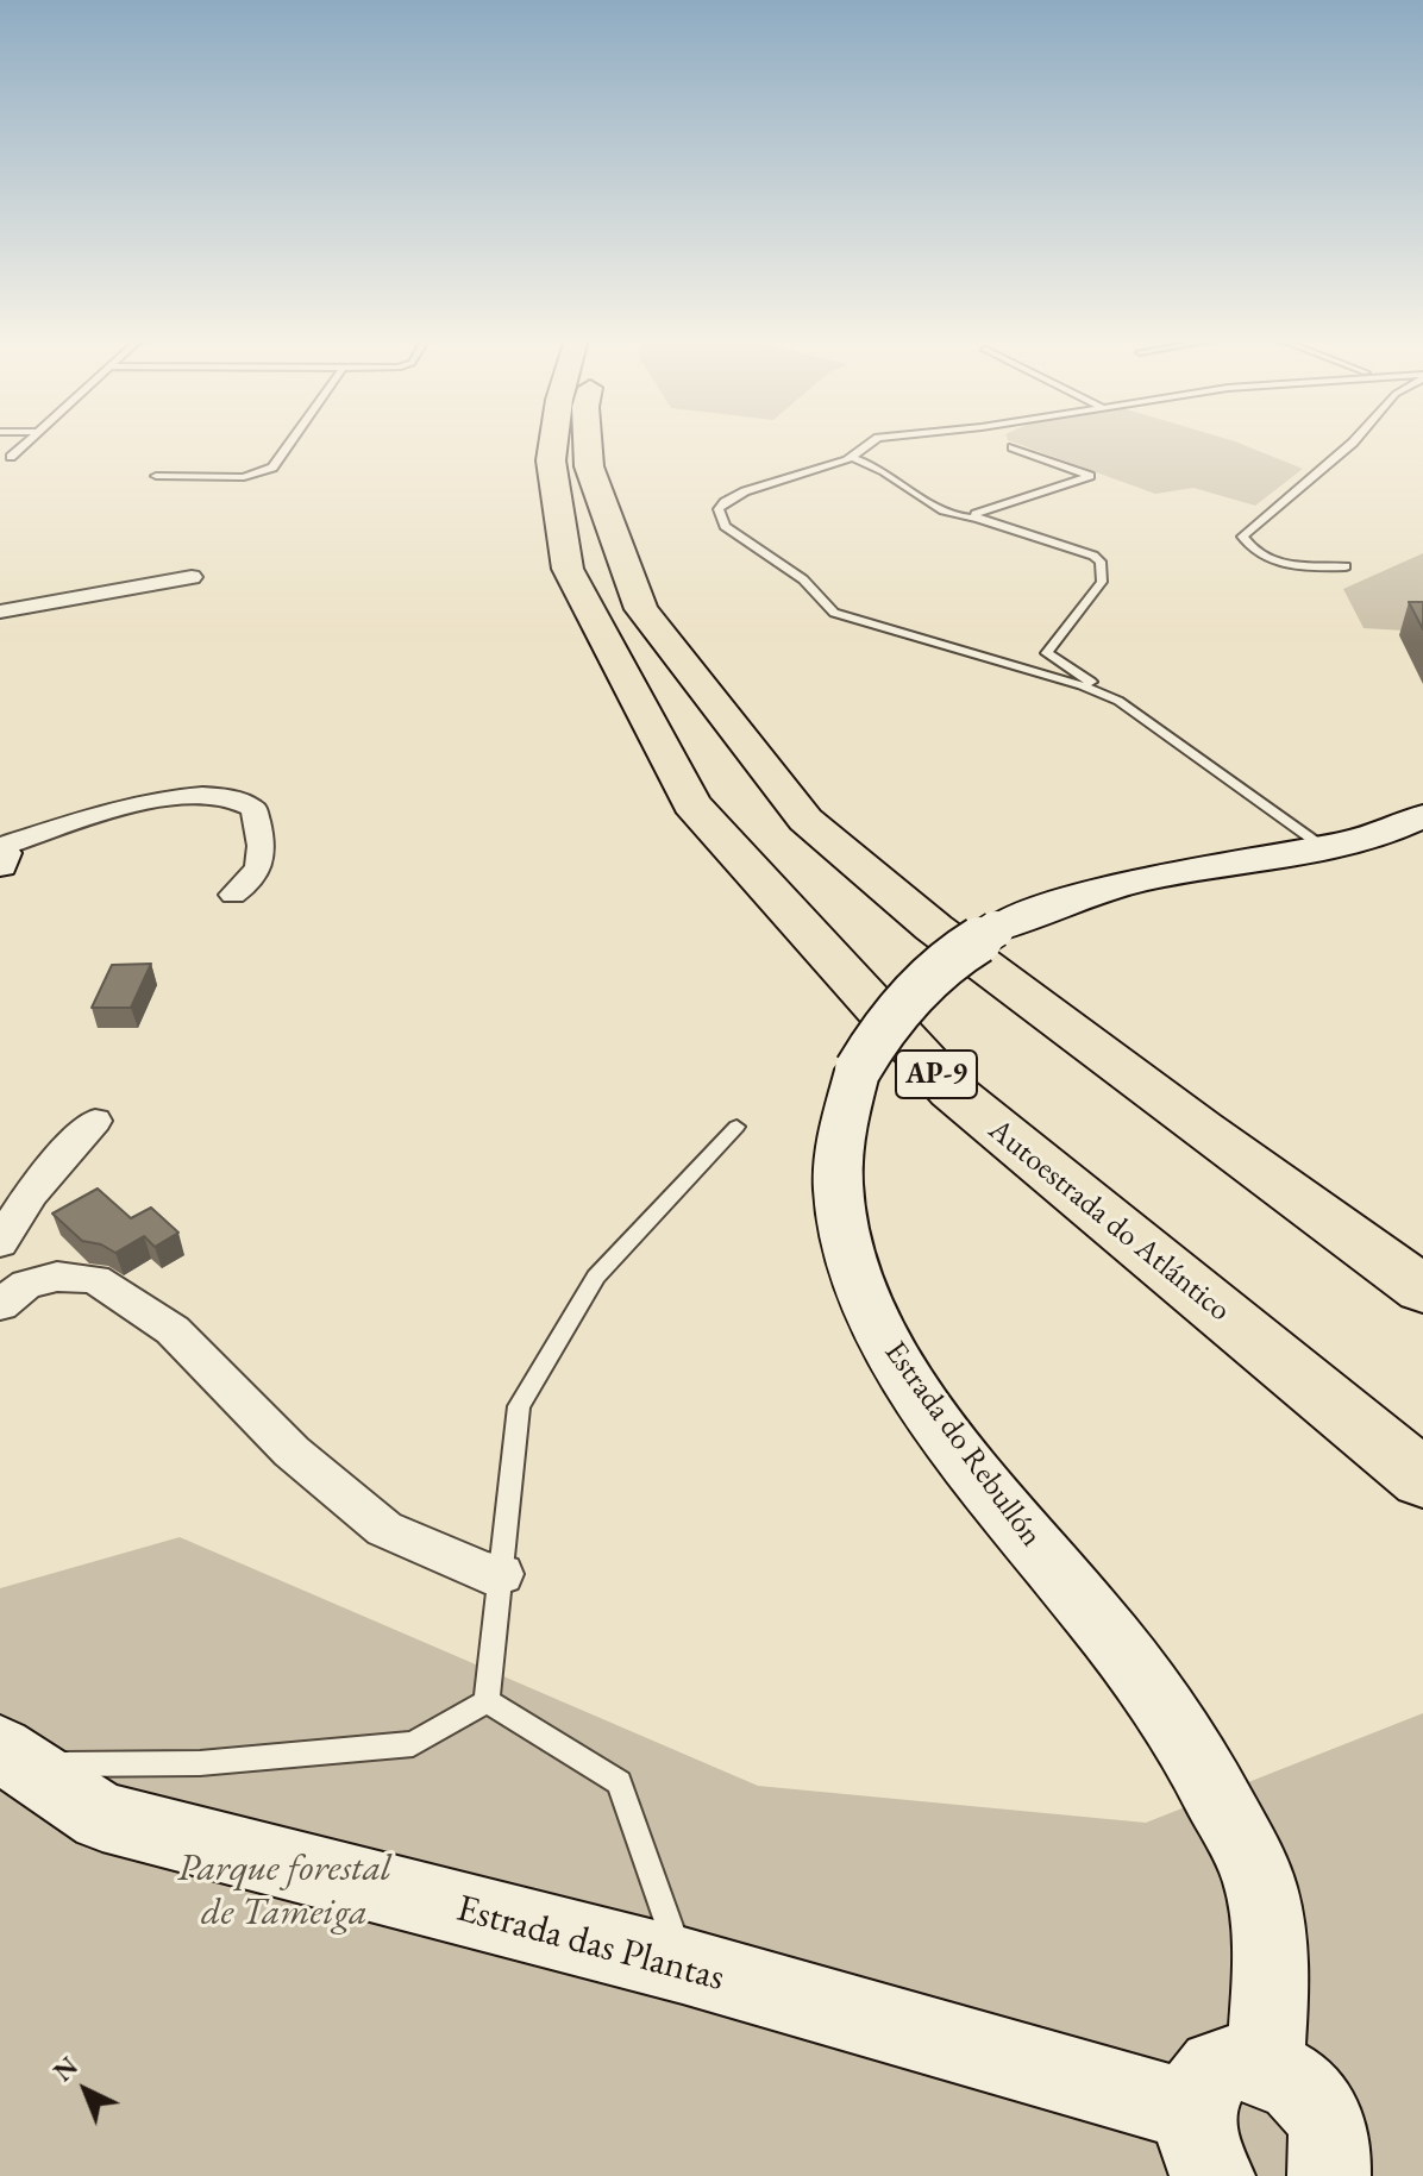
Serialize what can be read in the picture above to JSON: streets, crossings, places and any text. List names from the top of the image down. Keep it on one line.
{"streets":{"highway":["AP-9","Autoestrada do Atlántico"],"street":["Estrada do Rebullón","Estrada das Plantas"]},"parks":["Parque forestal de Tameiga"],"north":"top left"}
